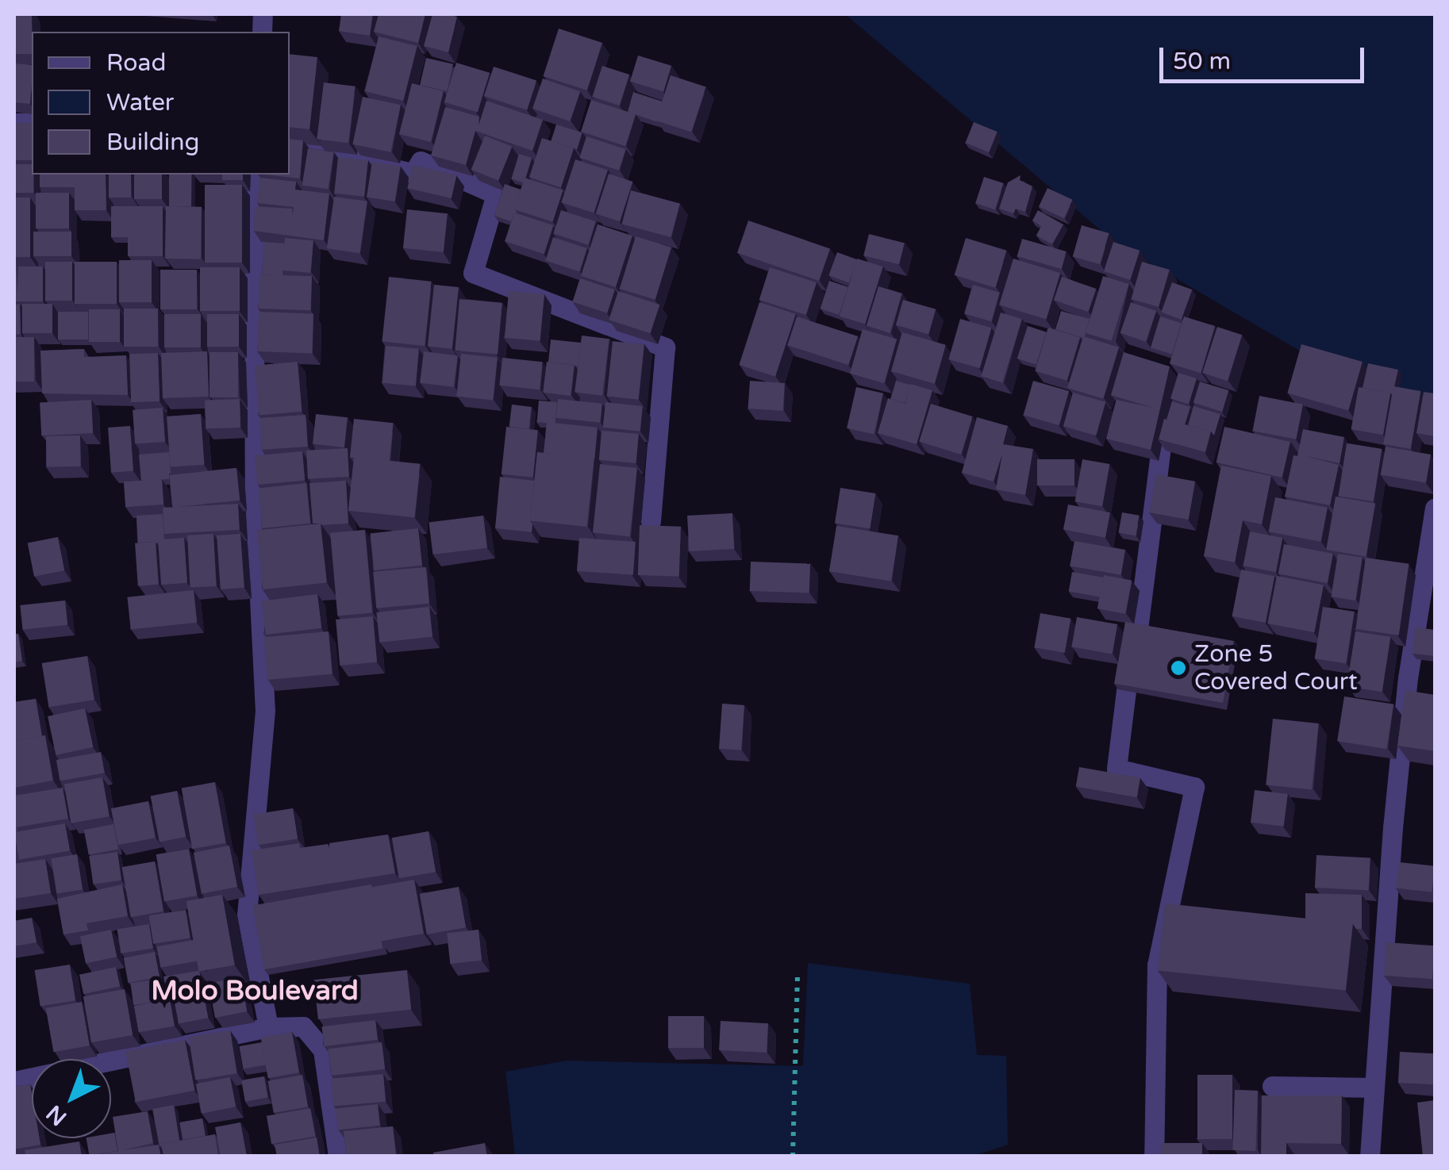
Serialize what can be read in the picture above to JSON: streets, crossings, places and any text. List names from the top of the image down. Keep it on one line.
{"districts":["Molo Boulevard"],"places":["Zone 5 Covered Court"],"legend":["Road","Water","Building"],"scale_bar":"50 m","north":"bottom left"}
